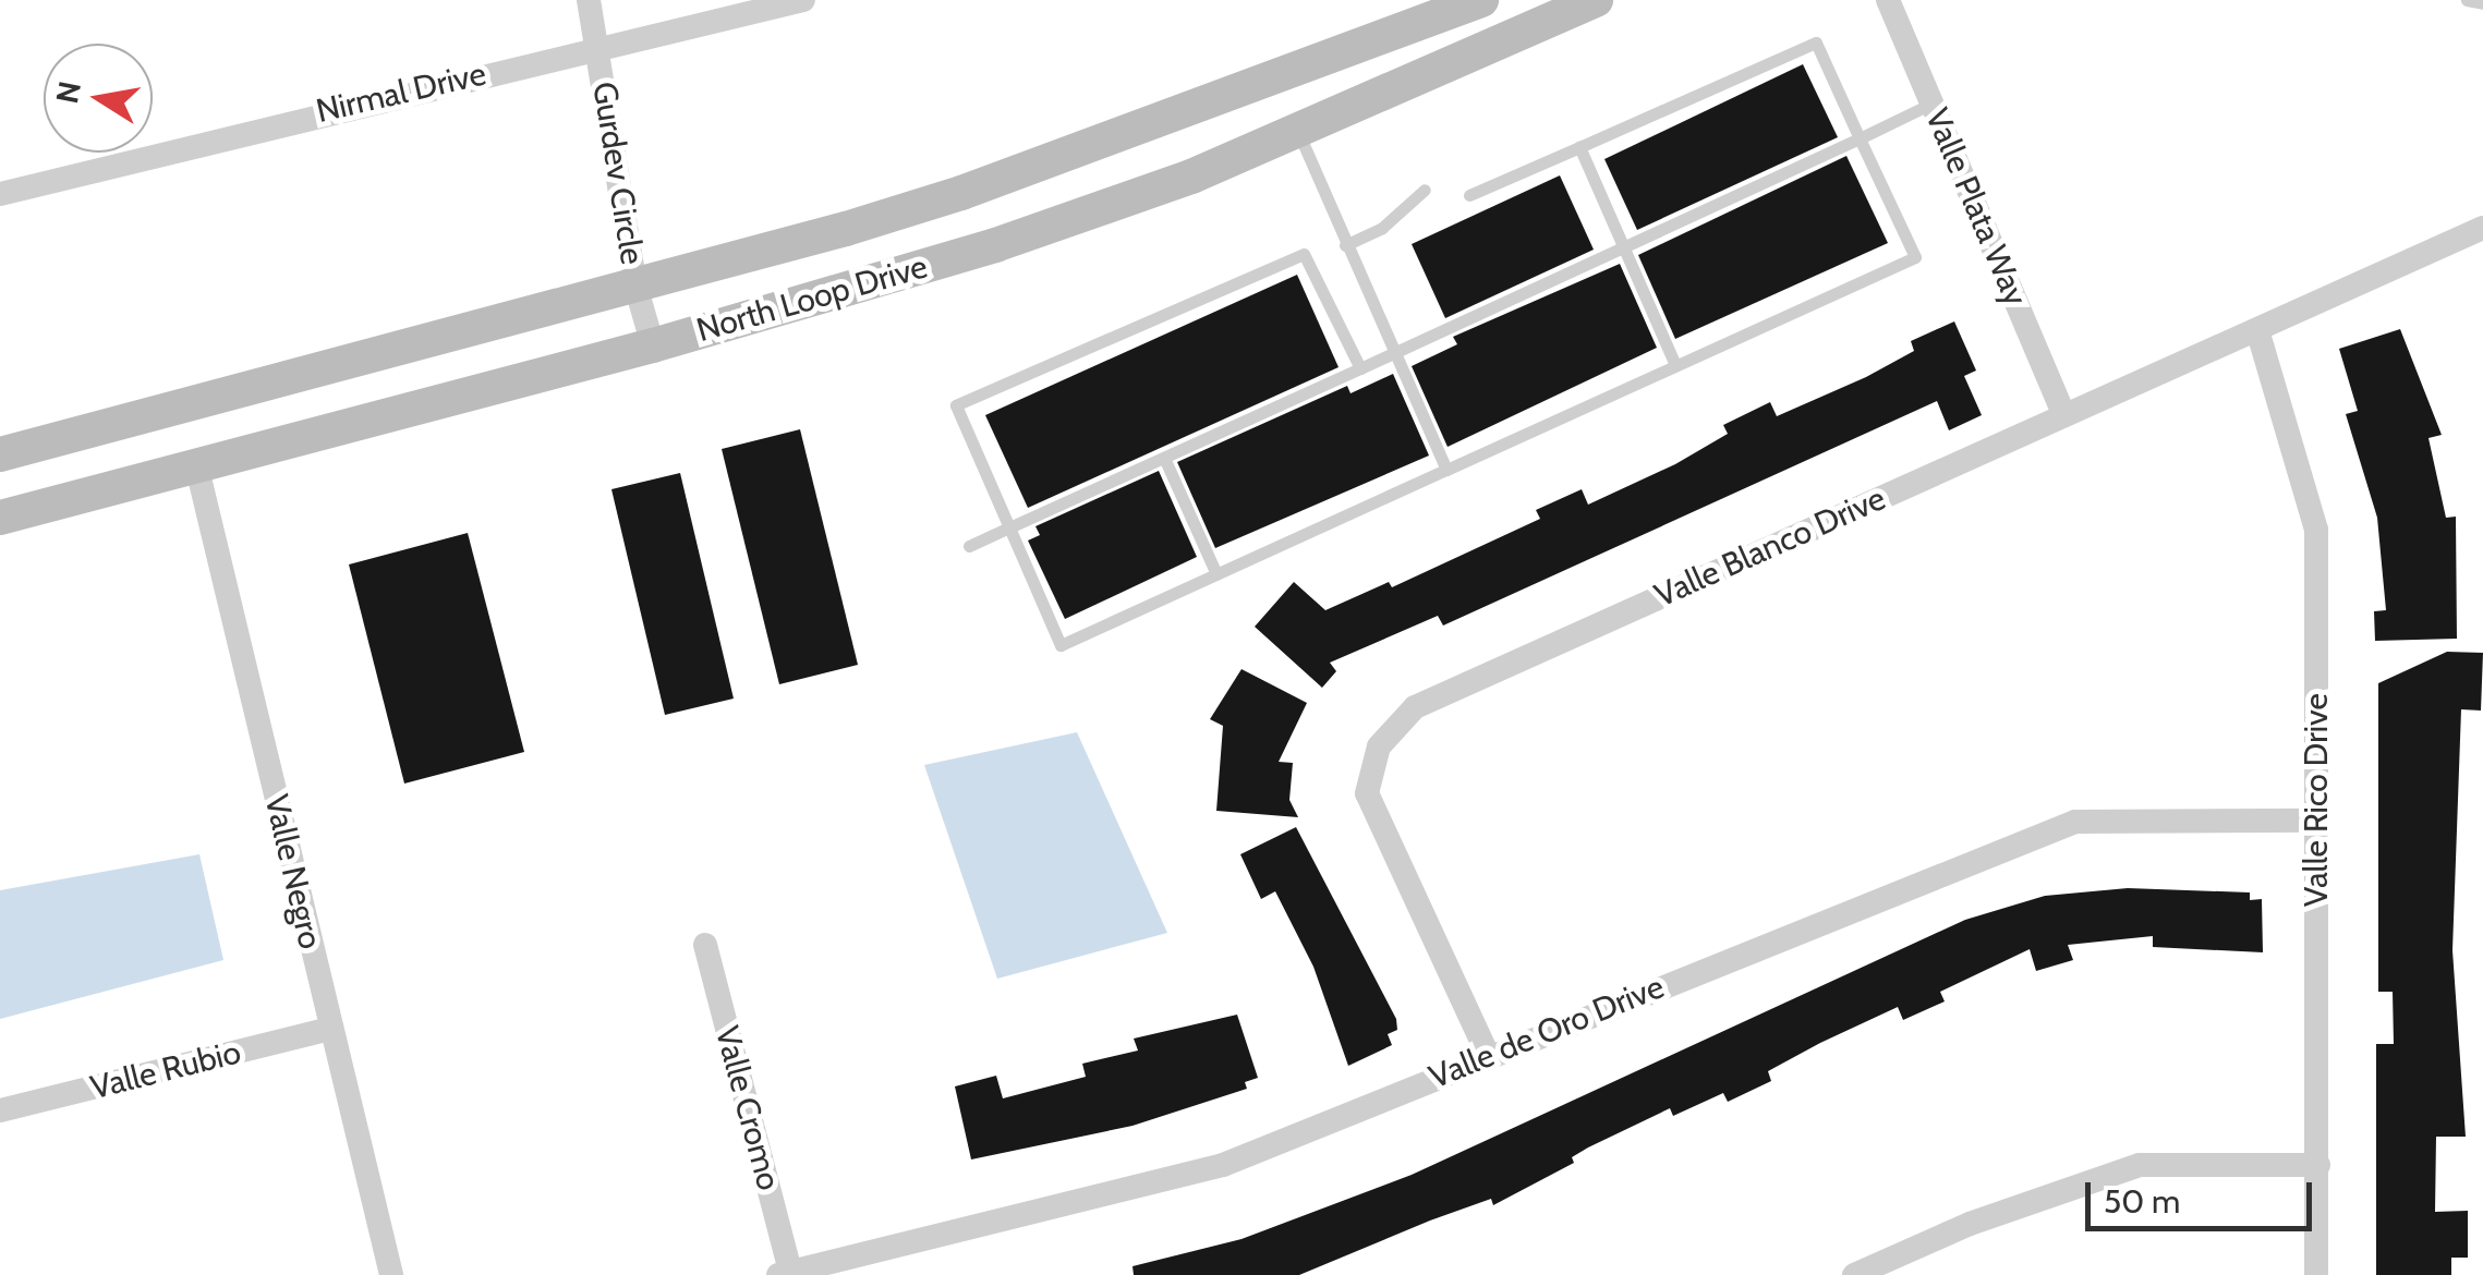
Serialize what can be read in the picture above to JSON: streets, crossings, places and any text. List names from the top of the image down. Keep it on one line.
{"streets":{"main road":["North Loop Drive"],"street":["Nirmal Drive","Gurdev Circle","Valle Plata Way","Valle Blanco Drive","Valle Rico Drive","Valle Negro","Valle de Oro Drive","Valle Rubio","Valle Cromo"]},"crossings":[["Nirmal Drive","Gurdev Circle"],["Gurdev Circle","North Loop Drive"],["Valle Plata Way","Valle Blanco Drive"],["North Loop Drive","Valle Negro"],["Valle Blanco Drive","Valle Rico Drive"],["Valle Blanco Drive","Valle de Oro Drive"],["Valle Rico Drive","Valle de Oro Drive"],["Valle Negro","Valle Rubio"],["Valle de Oro Drive","Valle Cromo"]],"scale_bar":"50 m","north":"left"}
